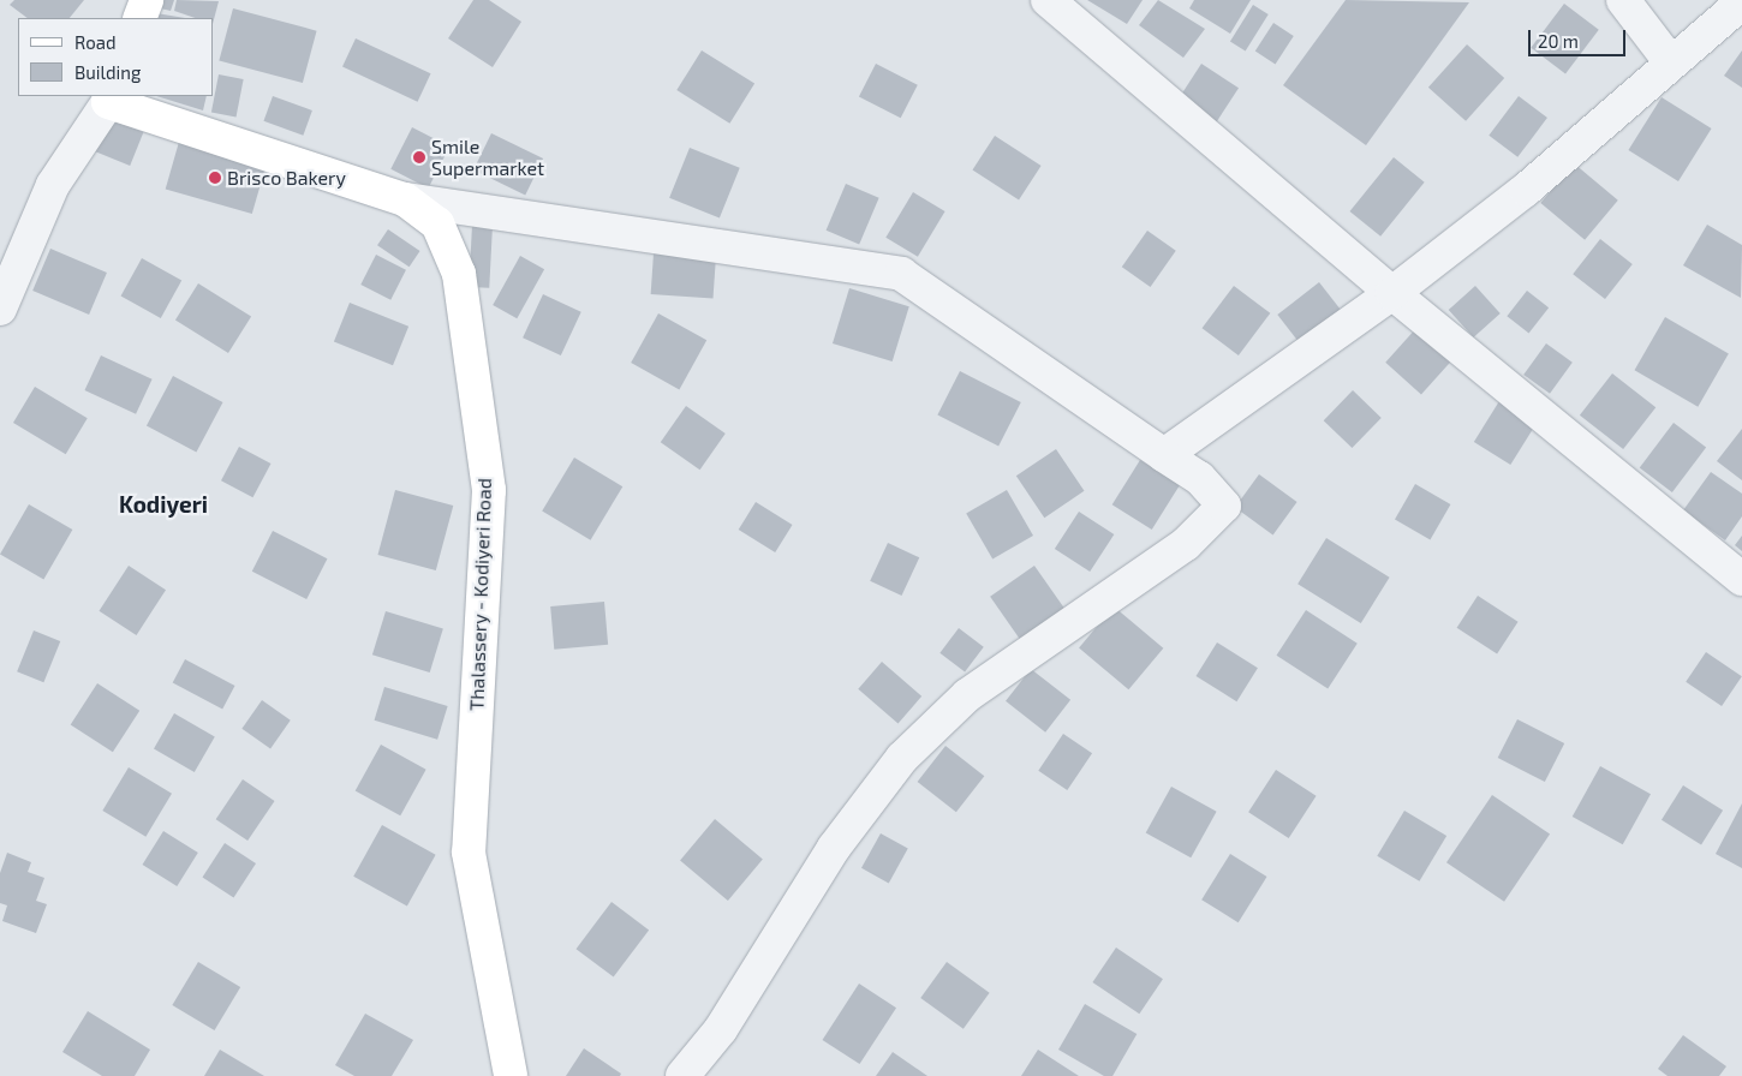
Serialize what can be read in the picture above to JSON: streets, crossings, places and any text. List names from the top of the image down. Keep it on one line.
{"streets":{"main road":["Thalassery - Kodiyeri Road"]},"districts":["Kodiyeri"],"places":["Smile Supermarket","Brisco Bakery"],"legend":["Road","Building"],"scale_bar":"20 m"}
